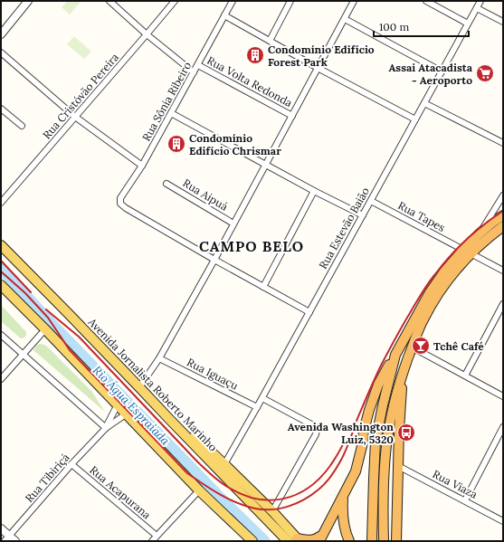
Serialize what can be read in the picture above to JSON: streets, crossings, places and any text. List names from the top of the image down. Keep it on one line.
{"streets":{"main road":["Avenida Jornalista Roberto Marinho"],"street":["Rua Volta Redonda","Rua Cristóvão Pereira","Rua Sônia Ribeiro","Rua Aipuá","Rua Tapes","Rua Estevão Baião","Rua Iguaçu","Rua Tibiriçá","Rua Viaza","Rua Acapurana"]},"crossings":[["Rua Volta Redonda","Rua Cristóvão Pereira"],["Rua Volta Redonda","Rua Sônia Ribeiro"],["Rua Tapes","Rua Estevão Baião"],["Rua Estevão Baião","Rua Iguaçu"],["Rua Tibiriçá","Rua Acapurana"]],"districts":["CAMPO BELO"],"water":["Rio Água Espraiada"],"places":{"building":["Condomínio Edifício Forest Park","Condomínio Edifício Chrismar"],"supermarket":["Assai Atacadista - Aeroporto"],"bar":["Tchê Café"],"bus stop":["Avenida Washington Luiz, 5320"]},"scale_bar":"100 m"}
